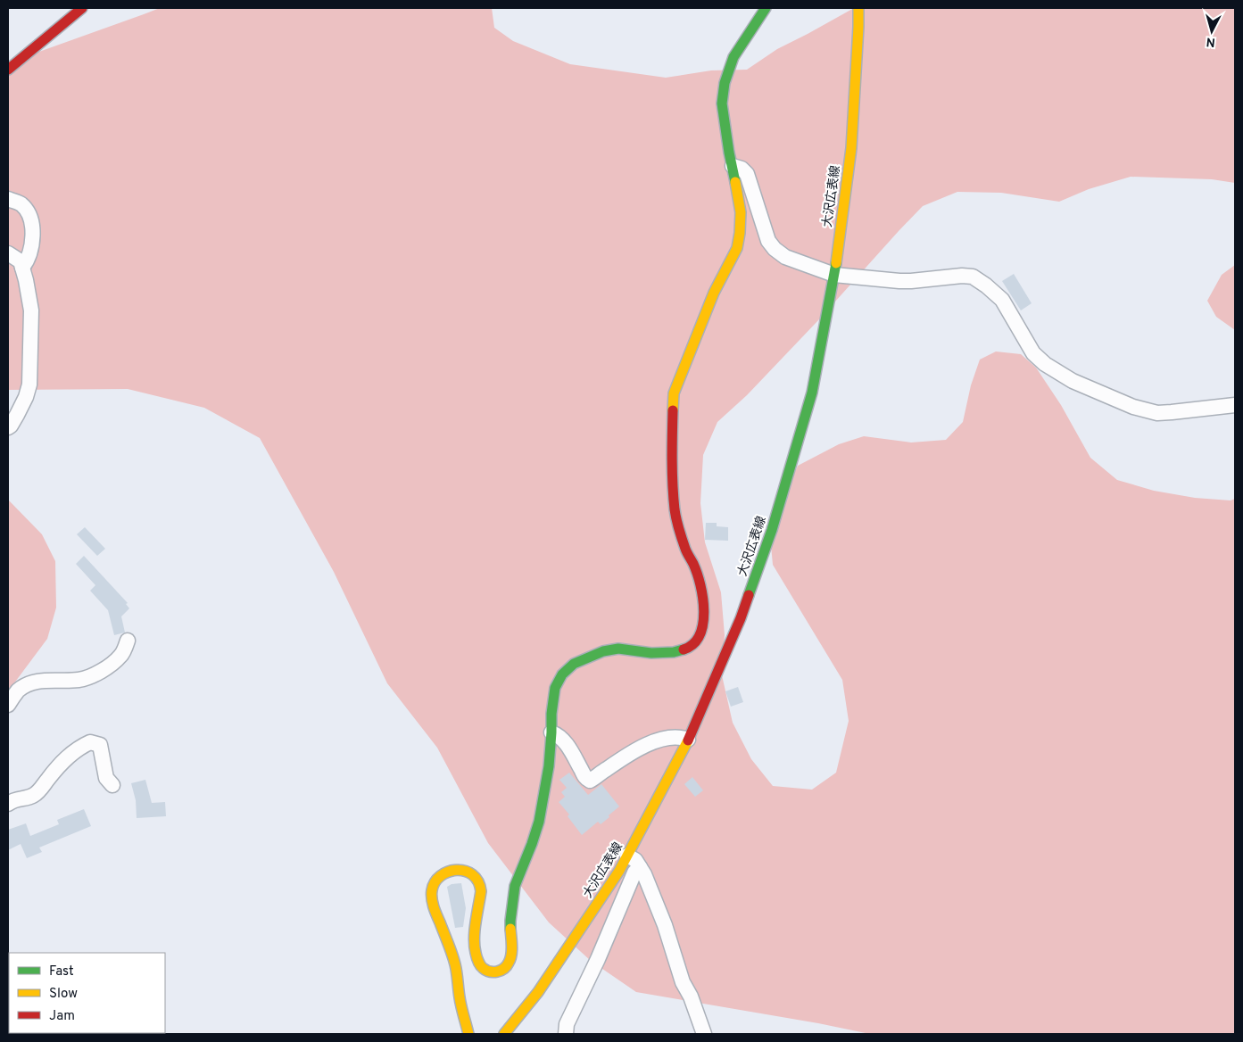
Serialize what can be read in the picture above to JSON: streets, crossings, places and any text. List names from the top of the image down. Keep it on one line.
{"streets":{"street":["大沢広表線"]},"legend":["Fast","Slow","Jam"],"north":"bottom"}
